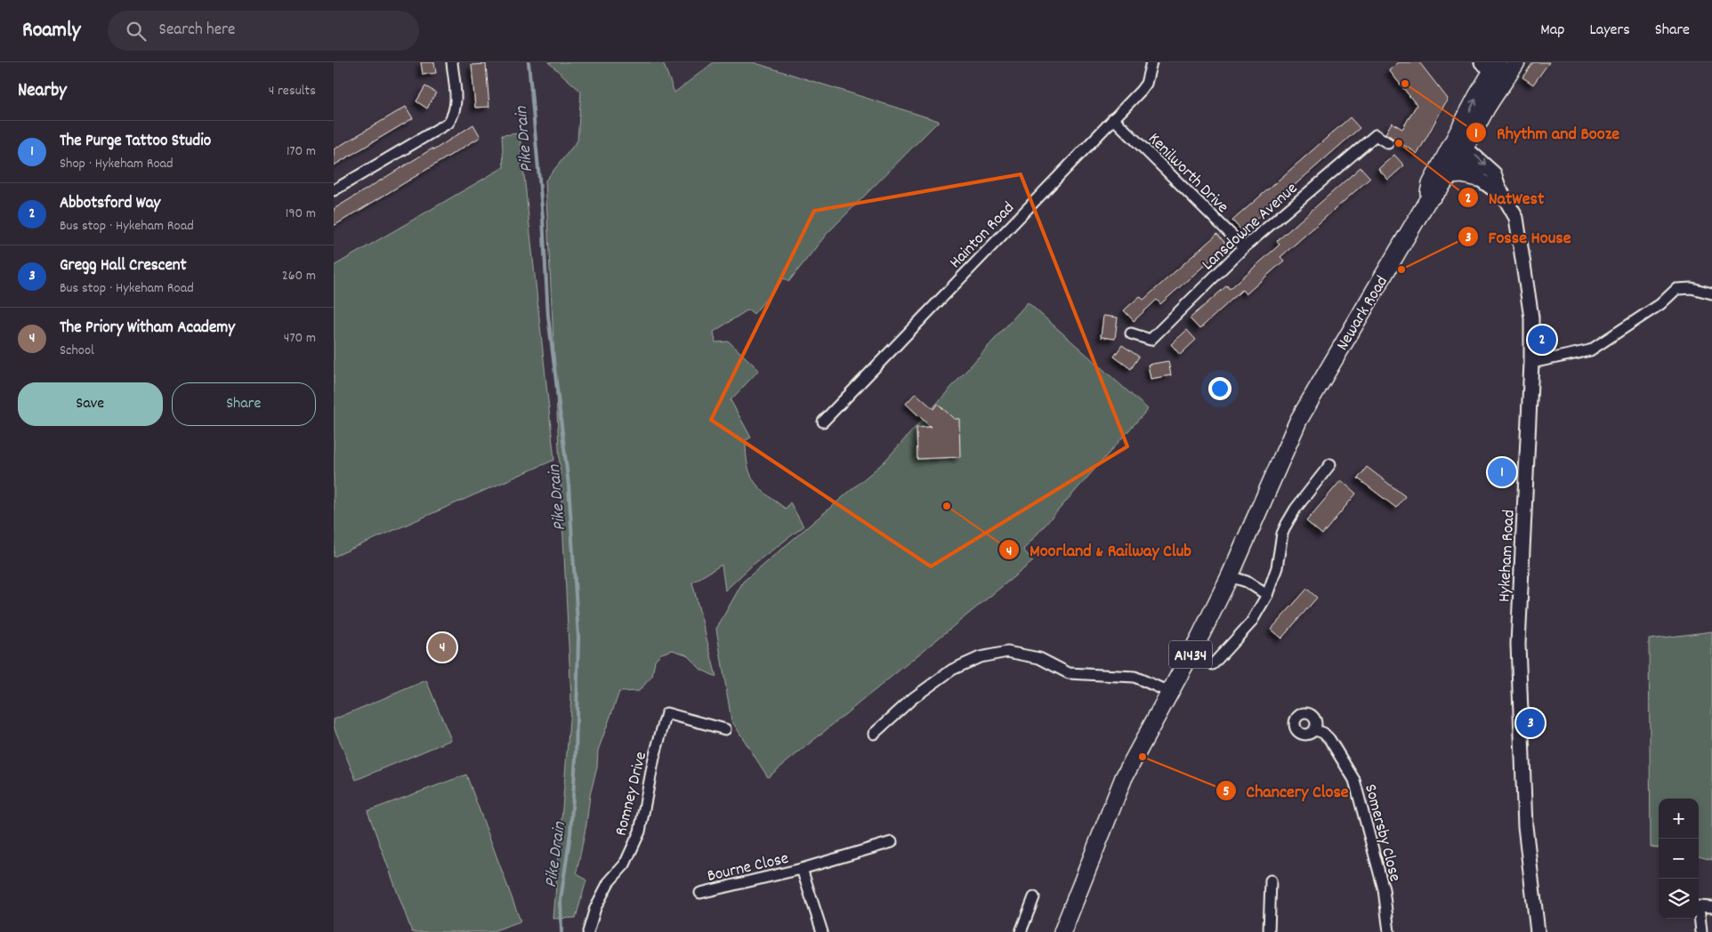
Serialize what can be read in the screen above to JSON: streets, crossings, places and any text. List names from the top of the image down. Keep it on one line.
{"streets":{"main road":["Newark Road","A1434"],"street":["Kenilworth Drive","Lansdowne Avenue","Hainton Road","Hykeham Road","Romney Drive","Somersby Close","Bourne Close"]},"crossings":[["Kenilworth Drive","Lansdowne Avenue"],["Kenilworth Drive","Hainton Road"],["Newark Road","Hykeham Road"],["Newark Road","A1434"]],"water":["Pike Drain"],"places":["Rhythm and Booze","NatWest","Fosse House","Moorland & Railway Club","Chancery Close"],"page":{"header":"Roamly","search":"Search here","nav":["Map","Layers","Share"],"heading":["Nearby","4 results"],"list":[{"mark":"1","name":"The Purge Tattoo Studio","note":"Shop · Hykeham Road","value":"170 m"},{"mark":"2","name":"Abbotsford Way","note":"Bus stop · Hykeham Road","value":"190 m"},{"mark":"3","name":"Gregg Hall Crescent","note":"Bus stop · Hykeham Road","value":"260 m"},{"mark":"4","name":"The Priory Witham Academy","note":"School","value":"470 m"}],"pins":["2","1","4","3"],"buttons":["Save","Share"],"map_buttons":["+","−"]}}
